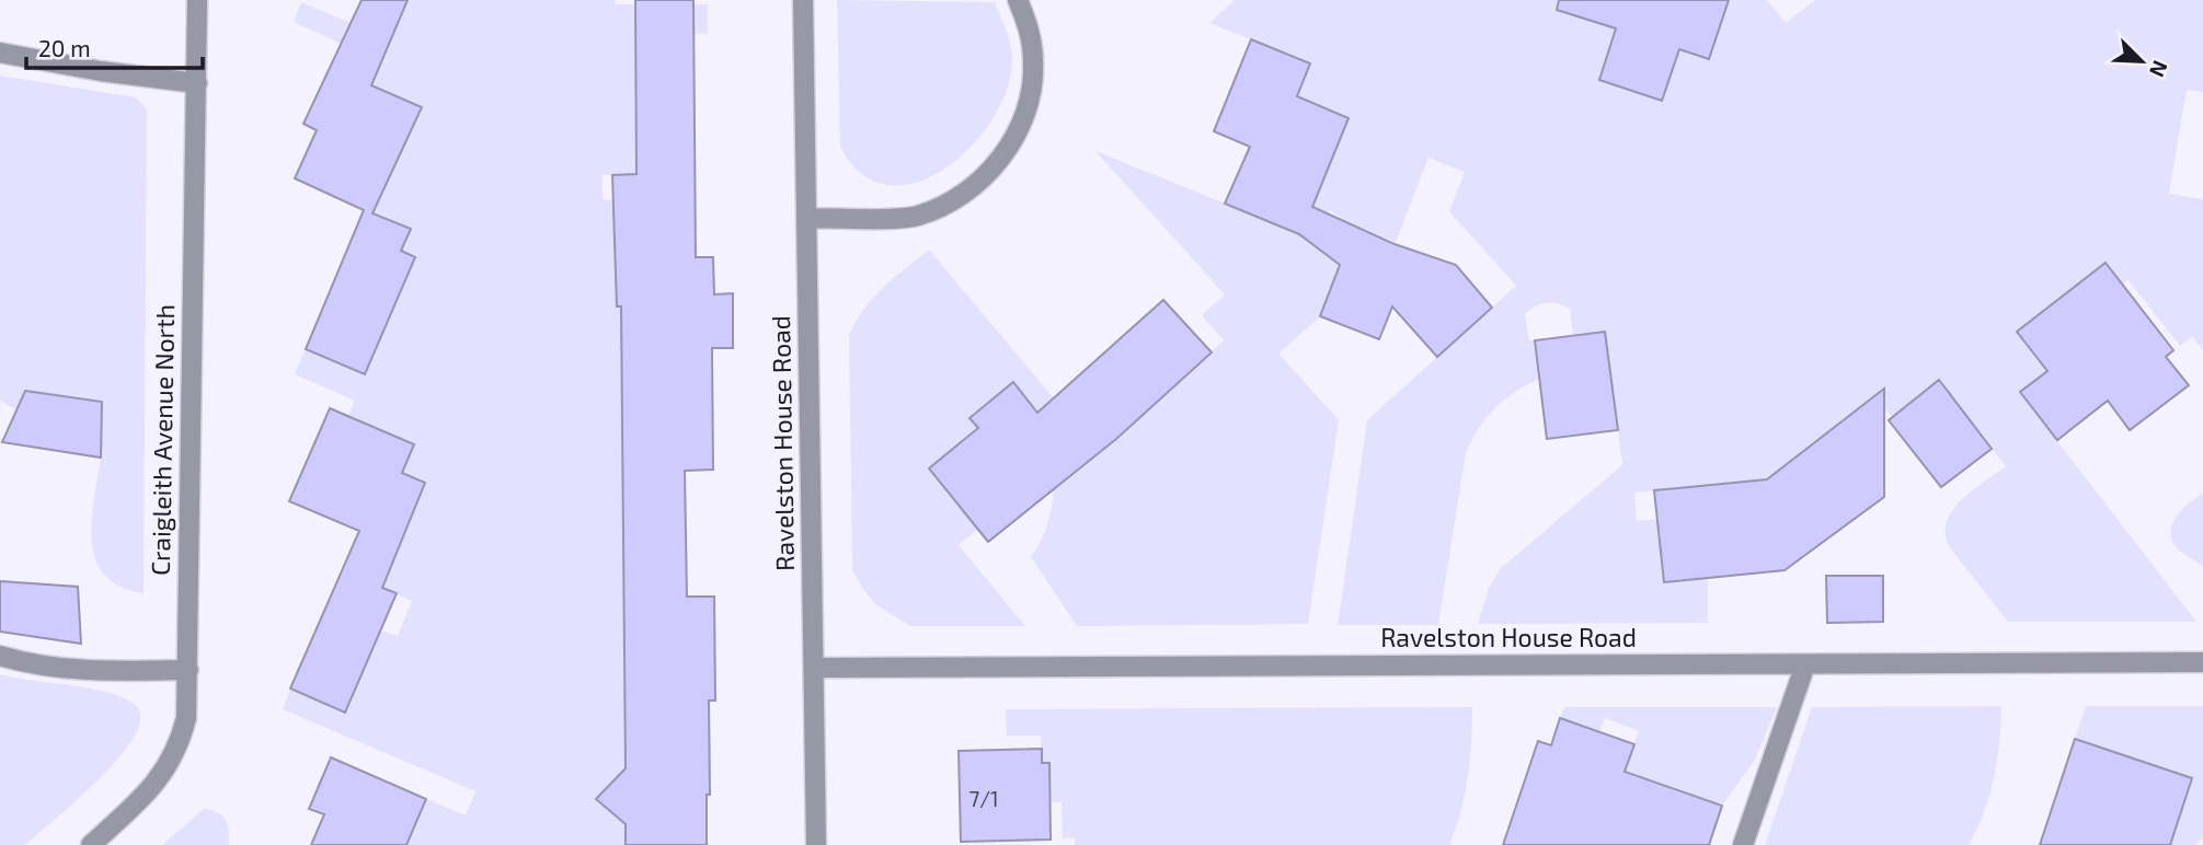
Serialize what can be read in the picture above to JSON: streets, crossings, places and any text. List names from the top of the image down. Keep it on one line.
{"streets":{"street":["Craigleith Avenue North","Ravelston House Road"]},"house_numbers":["7/1"],"scale_bar":"20 m","north":"bottom right"}
